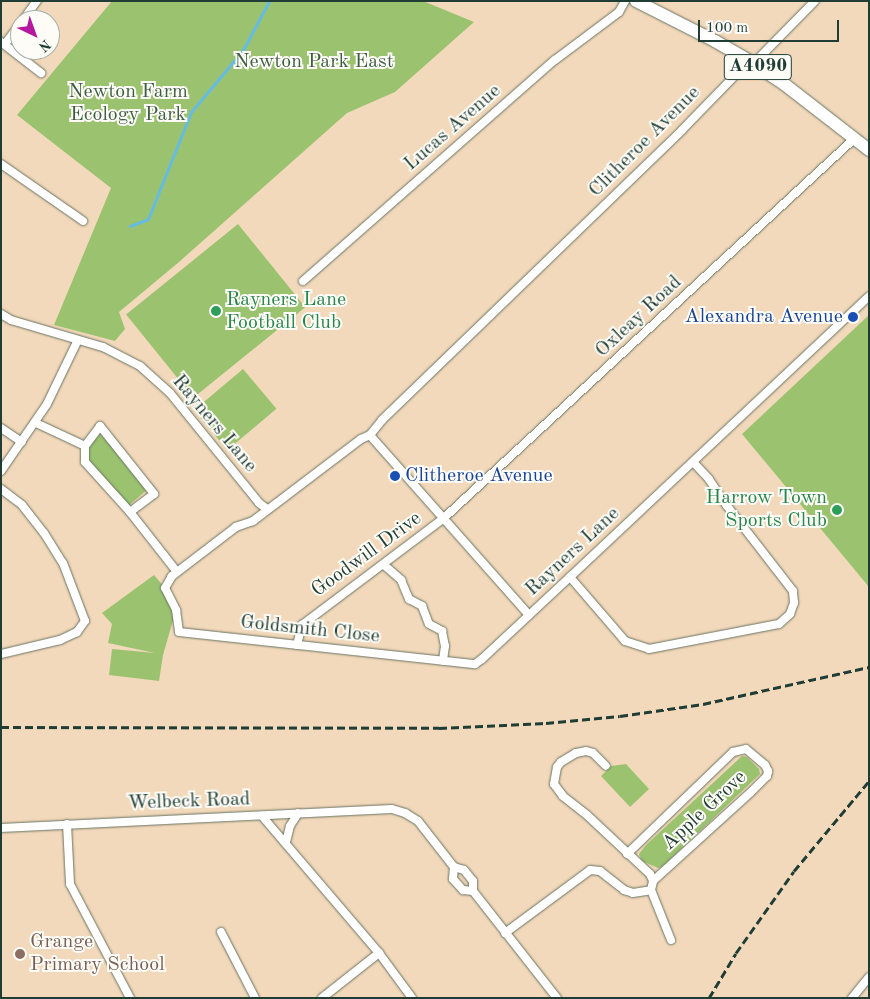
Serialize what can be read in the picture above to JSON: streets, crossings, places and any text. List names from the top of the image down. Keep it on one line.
{"streets":{"main road":["A4090"],"street":["Lucas Avenue","Clitheroe Avenue","Oxleay Road","Rayners Lane","Goodwill Drive","Goldsmith Close","Welbeck Road","Apple Grove"]},"crossings":[["A4090","Clitheroe Avenue"],["A4090","Oxleay Road"],["Clitheroe Avenue","Rayners Lane"],["Oxleay Road","Rayners Lane"],["Oxleay Road","Goodwill Drive"],["Rayners Lane","Goodwill Drive"],["Rayners Lane","Goldsmith Close"],["Goodwill Drive","Goldsmith Close"]],"parks":["Newton Park East","Newton Farm Ecology Park"],"places":["Rayners Lane Football Club","Alexandra Avenue","Clitheroe Avenue","Harrow Town Sports Club","Grange Primary School"],"scale_bar":"100 m","north":"bottom right"}
